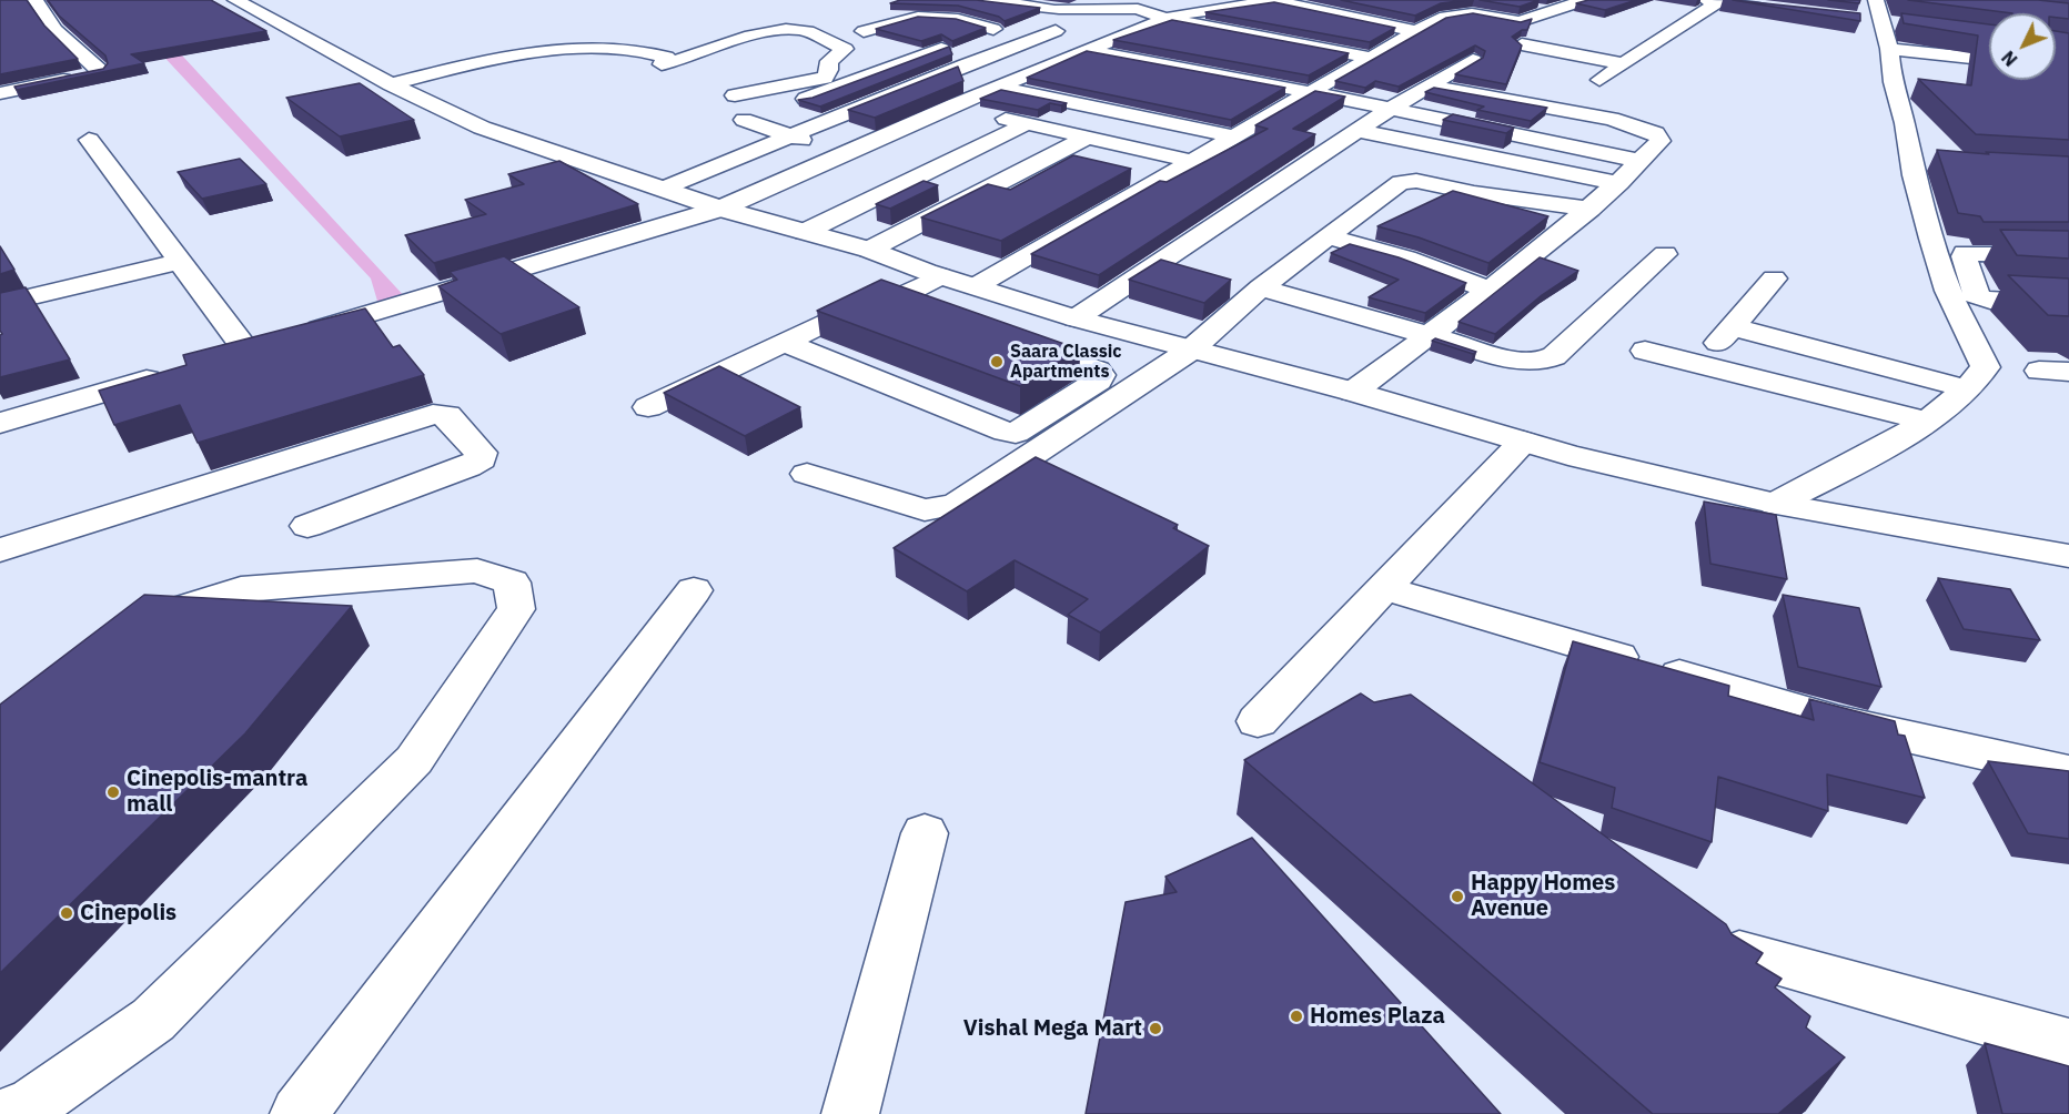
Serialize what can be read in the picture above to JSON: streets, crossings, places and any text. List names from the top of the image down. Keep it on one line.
{"places":["Saara Classic Apartments","Cinepolis-mantra mall","Happy Homes Avenue","Cinepolis","Homes Plaza","Vishal Mega Mart"],"north":"bottom left"}
